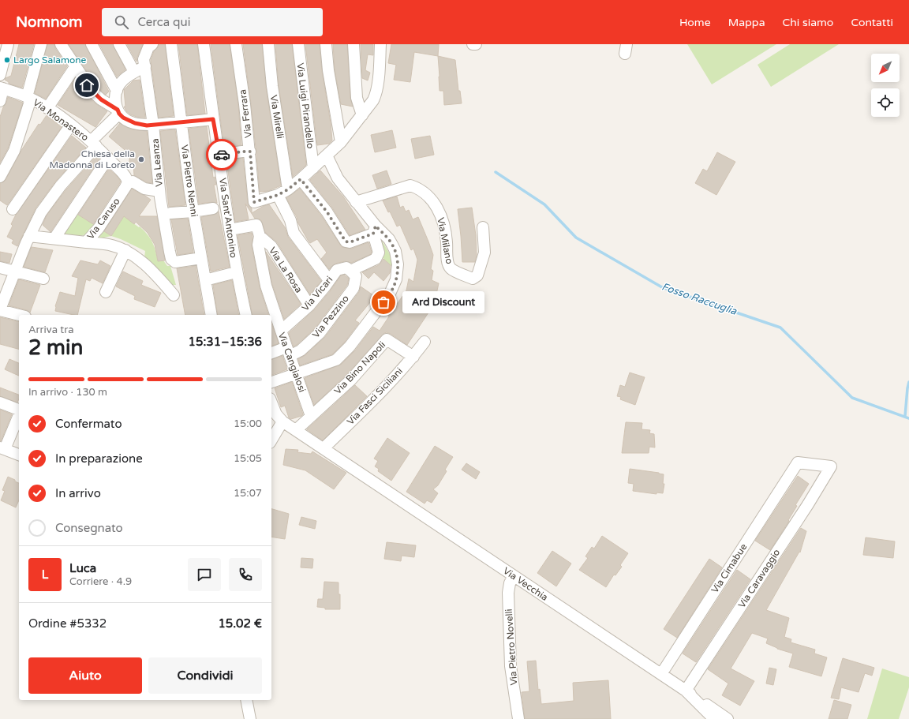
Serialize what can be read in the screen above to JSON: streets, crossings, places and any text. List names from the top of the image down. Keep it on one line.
{"streets":{"street":["Via Luigi Pirandello","Via Ferrara","Via Mirelli","Via Monastero","Via Leanza","Via Pietro Nenni","Via Sant'Antonino","Via Caruso","Via Milano","Via La Rosa","Via Vicari","Via Pezzino","Via Cangialosi","Via Bino Napoli","Via Fasci Siciliani","Via Cimabue","Via Caravaggio","Via Vecchia","Via Pietro Novelli"]},"crossings":[["Via Monastero","Via Leanza"],["Via Monastero","Via Caruso"],["Via Leanza","Via Pietro Nenni"],["Via La Rosa","Via Vicari"],["Via La Rosa","Via Cangialosi"],["Via Vicari","Via Pezzino"],["Via Vicari","Via Cangialosi"],["Via Pezzino","Via Cangialosi"],["Via Cangialosi","Via Bino Napoli"],["Via Bino Napoli","Via Fasci Siciliani"],["Via Fasci Siciliani","Via Vecchia"],["Via Cimabue","Via Caravaggio"],["Via Cimabue","Via Vecchia"],["Via Caravaggio","Via Vecchia"],["Via Vecchia","Via Pietro Novelli"]],"water":["Fosso Raccuglia"],"places":["Largo Salamone","Chiesa della Madonna di Loreto","Ard Discount"],"north":"bottom left","page":{"header":"Nomnom","search":"Cerca qui","nav":["Home","Mappa","Chi siamo","Contatti"],"bubble":"Ard Discount","heading":["2 min","Arriva tra","15:31–15:36"],"panel":["Luca","Corriere · 4.9","Ordine #5332","15.02 €"],"bar":"In arrivo · 130 m","list":[["Confermato","15:00"],["In preparazione","15:05"],["In arrivo","15:07"],"Consegnato"],"round":"L","buttons":["Aiuto","Condividi"]}}
